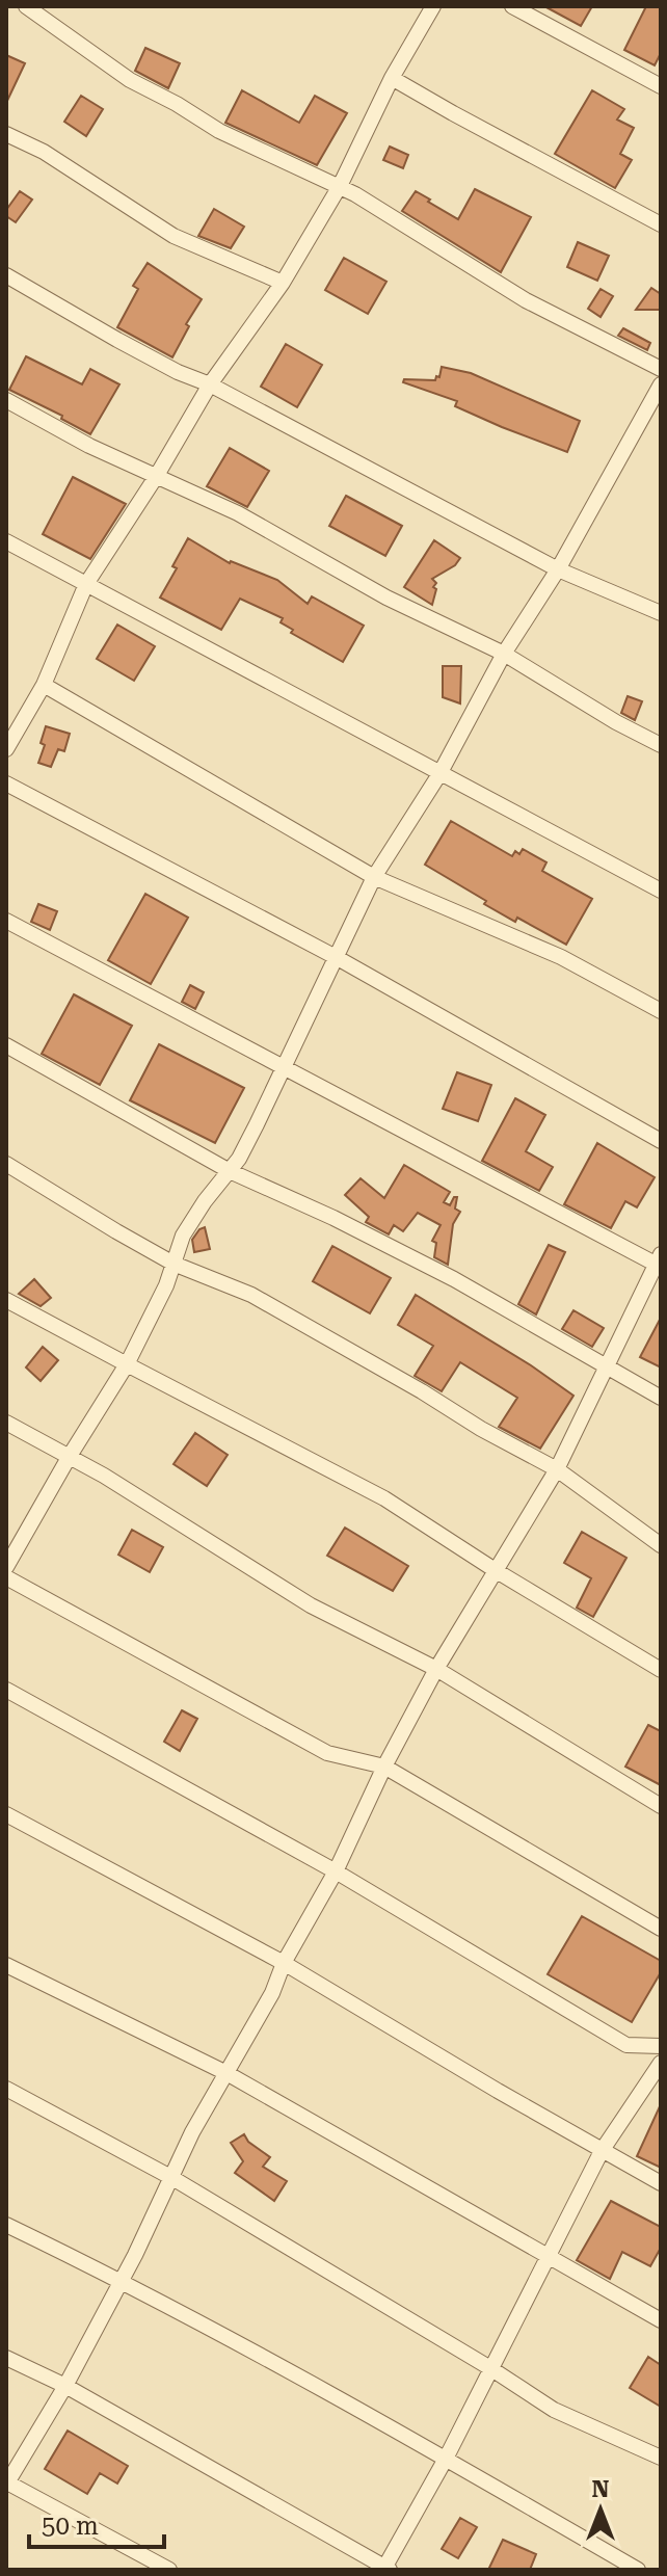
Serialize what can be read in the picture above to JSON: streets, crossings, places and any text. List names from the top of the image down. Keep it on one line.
{"scale_bar":"50 m","north":"top"}
